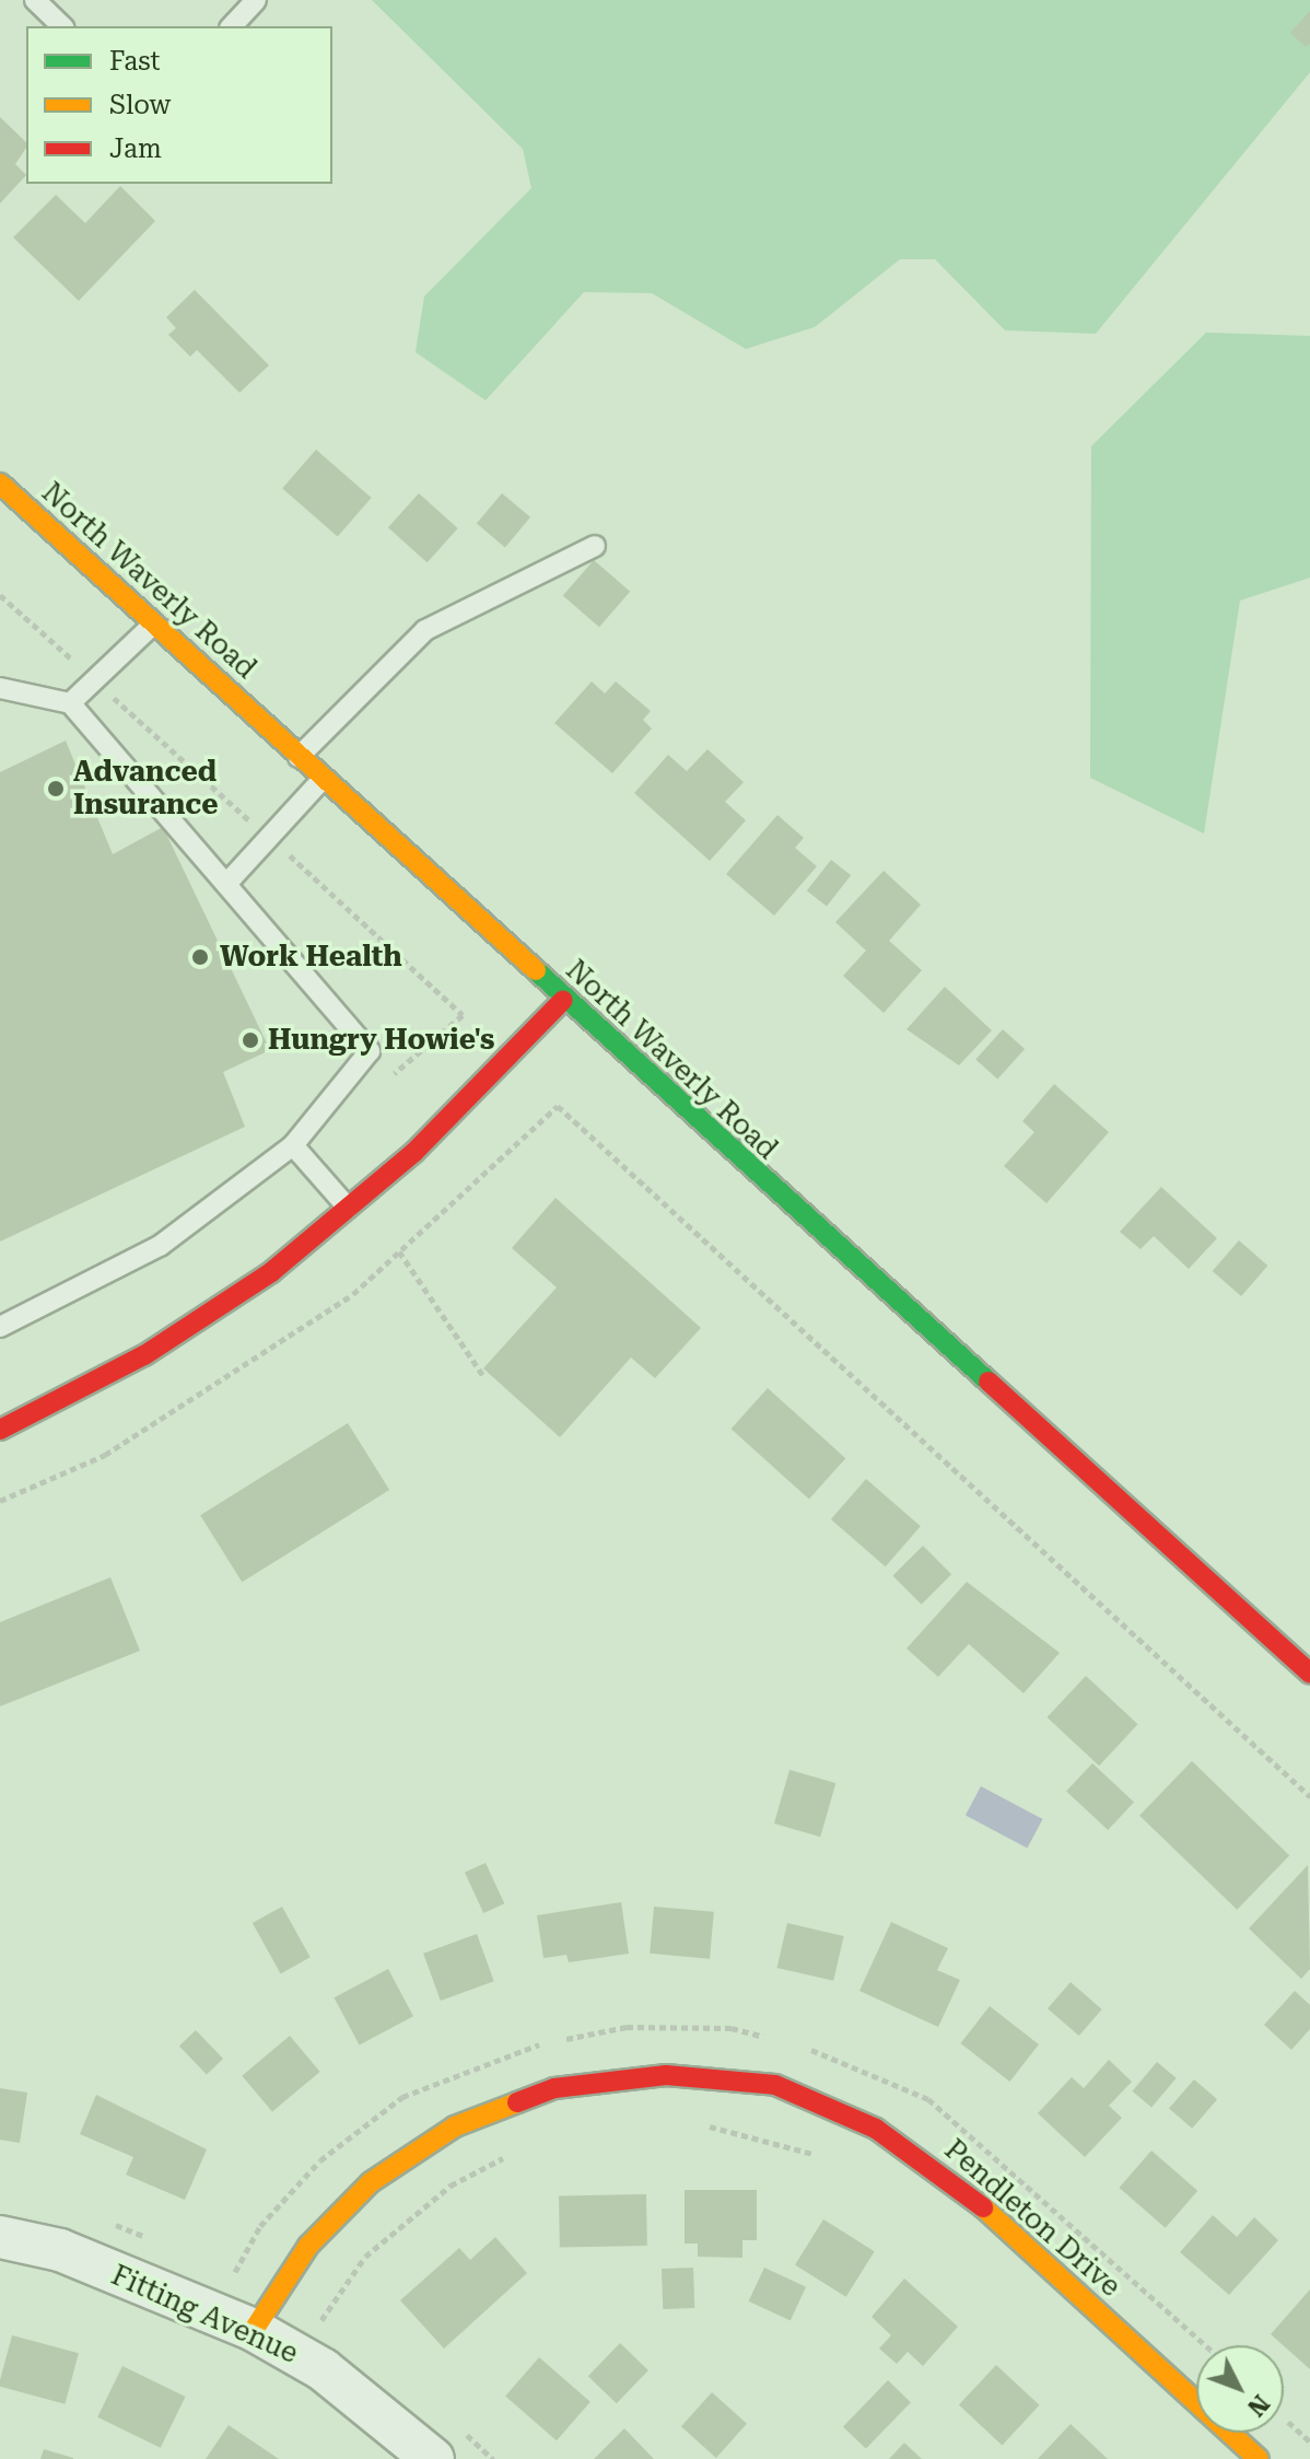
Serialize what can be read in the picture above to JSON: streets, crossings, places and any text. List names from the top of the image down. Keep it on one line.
{"streets":{"street":["North Waverly Road","Pendleton Drive","Fitting Avenue"]},"crossings":[["Pendleton Drive","Fitting Avenue"]],"places":["Advanced Insurance","Work Health","Hungry Howie's"],"legend":["Fast","Slow","Jam"],"north":"bottom right"}
